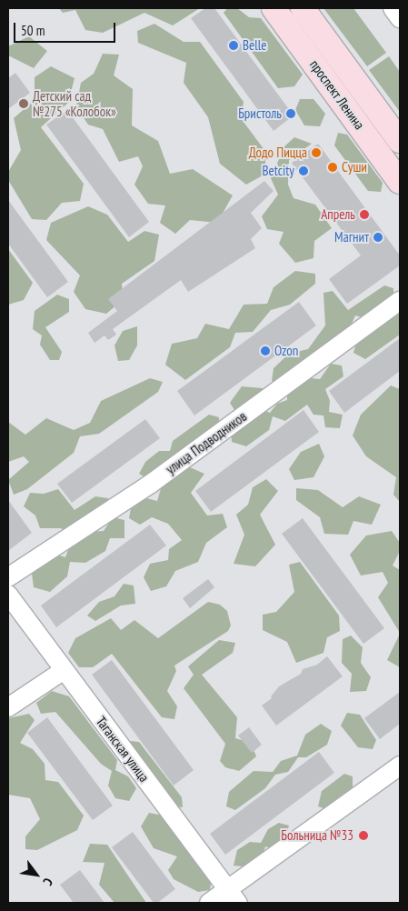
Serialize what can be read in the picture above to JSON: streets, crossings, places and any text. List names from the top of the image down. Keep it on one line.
{"streets":{"main road":["проспект Ленина"],"street":["улица Подводников","Таганская улица"]},"places":["Belle","Детский сад №275 «Колобок»","Бристоль","Додо Пицца","Суши","Betcity","Апрель","Магнит","Ozon","Больница №33"],"scale_bar":"50 m","north":"bottom right"}
